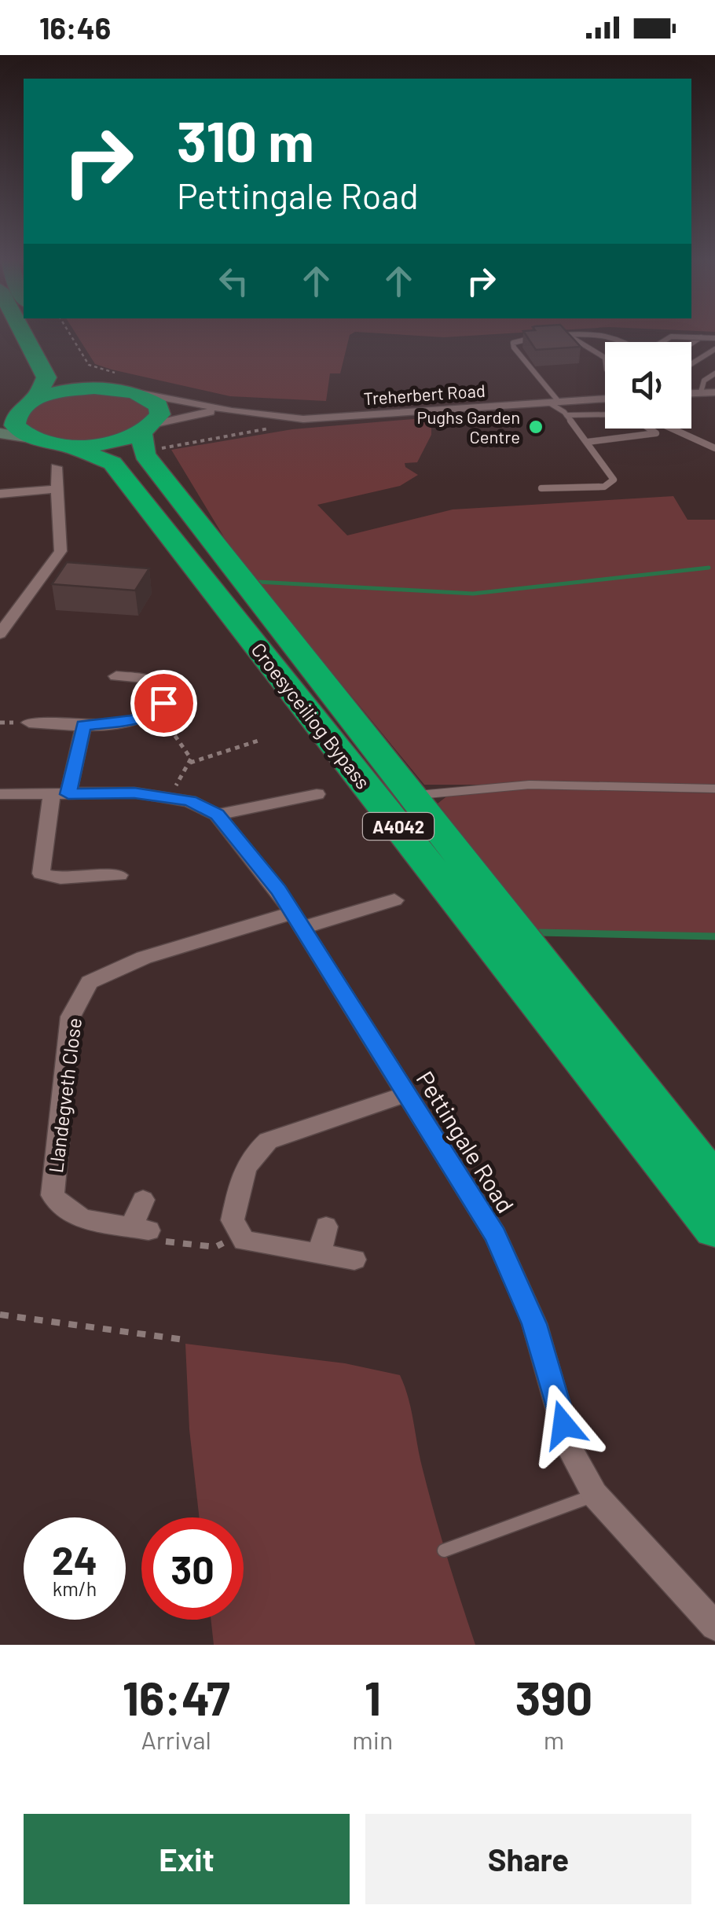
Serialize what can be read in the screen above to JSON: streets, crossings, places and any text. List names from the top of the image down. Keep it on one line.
{"streets":{"highway":["Croesyceiliog Bypass","A4042"],"street":["Treherbert Road","Llandegveth Close","Pettingale Road"]},"crossings":[["Treherbert Road","Croesyceiliog Bypass"],["Llandegveth Close","Pettingale Road"]],"places":["Pughs Garden Centre"],"page":{"status":"16:46","turn":["310 m","Pettingale Road"],"speed":"24 km/h","limit":"30","eta":["16:47","Arrival","1","min","390","m"],"buttons":["Exit","Share"]}}
